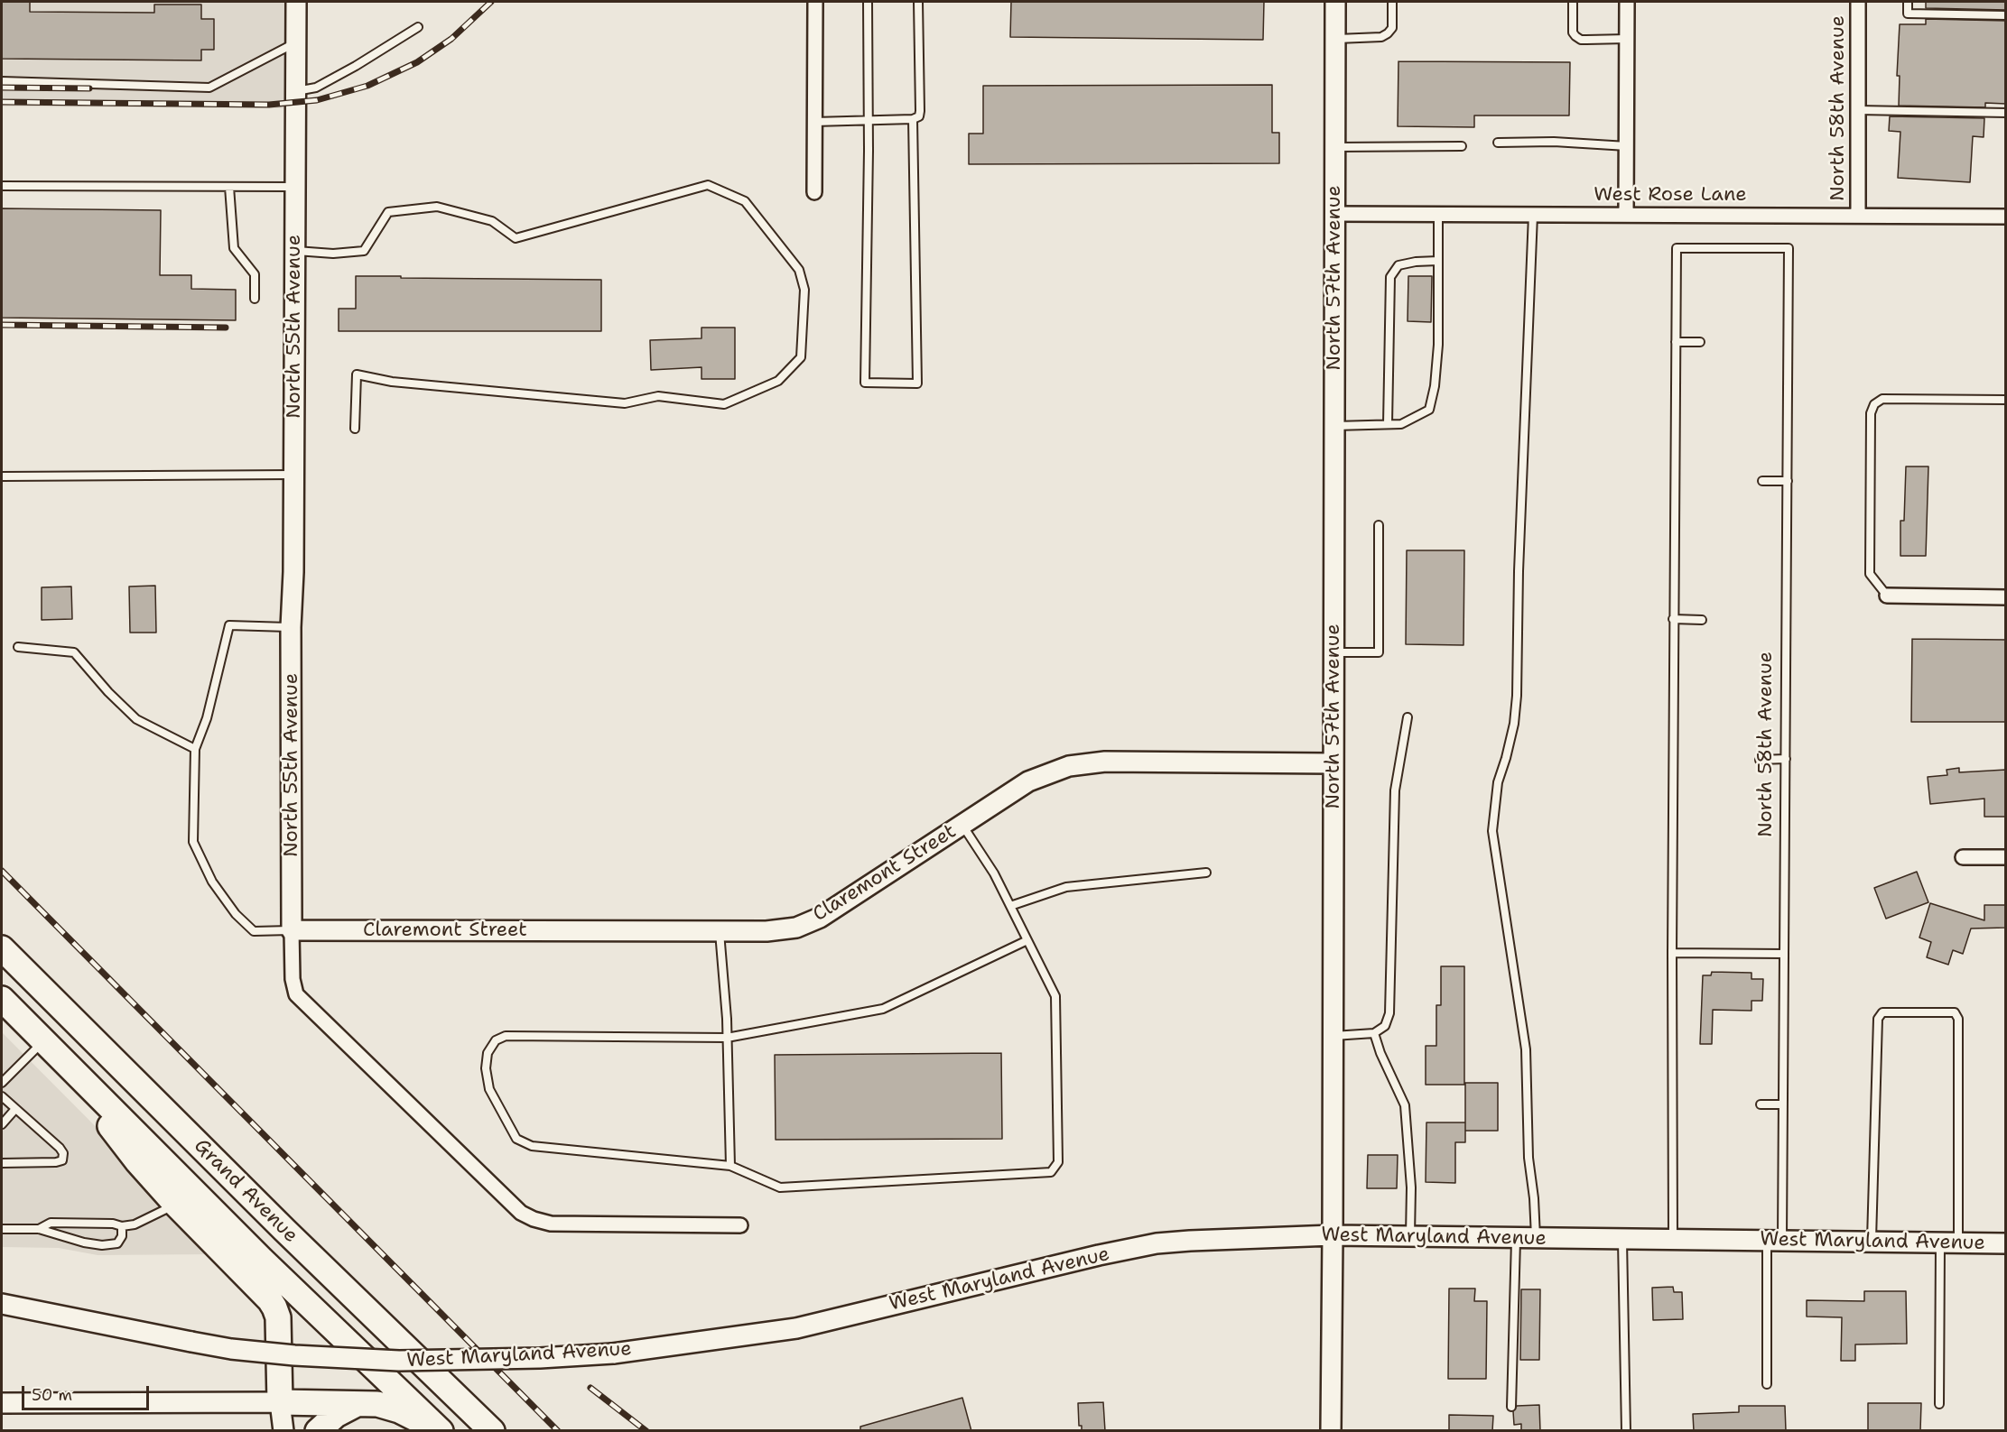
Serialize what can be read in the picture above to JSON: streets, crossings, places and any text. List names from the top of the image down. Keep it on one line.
{"streets":{"highway":["Grand Avenue"],"street":["North 58th Avenue","West Rose Lane","North 57th Avenue","North 55th Avenue","Claremont Street","West Maryland Avenue"]},"crossings":[["North 58th Avenue","West Rose Lane"],["North 58th Avenue","West Maryland Avenue"],["West Rose Lane","North 57th Avenue"],["North 57th Avenue","Claremont Street"],["North 57th Avenue","West Maryland Avenue"],["North 55th Avenue","Claremont Street"]],"scale_bar":"50 m"}
